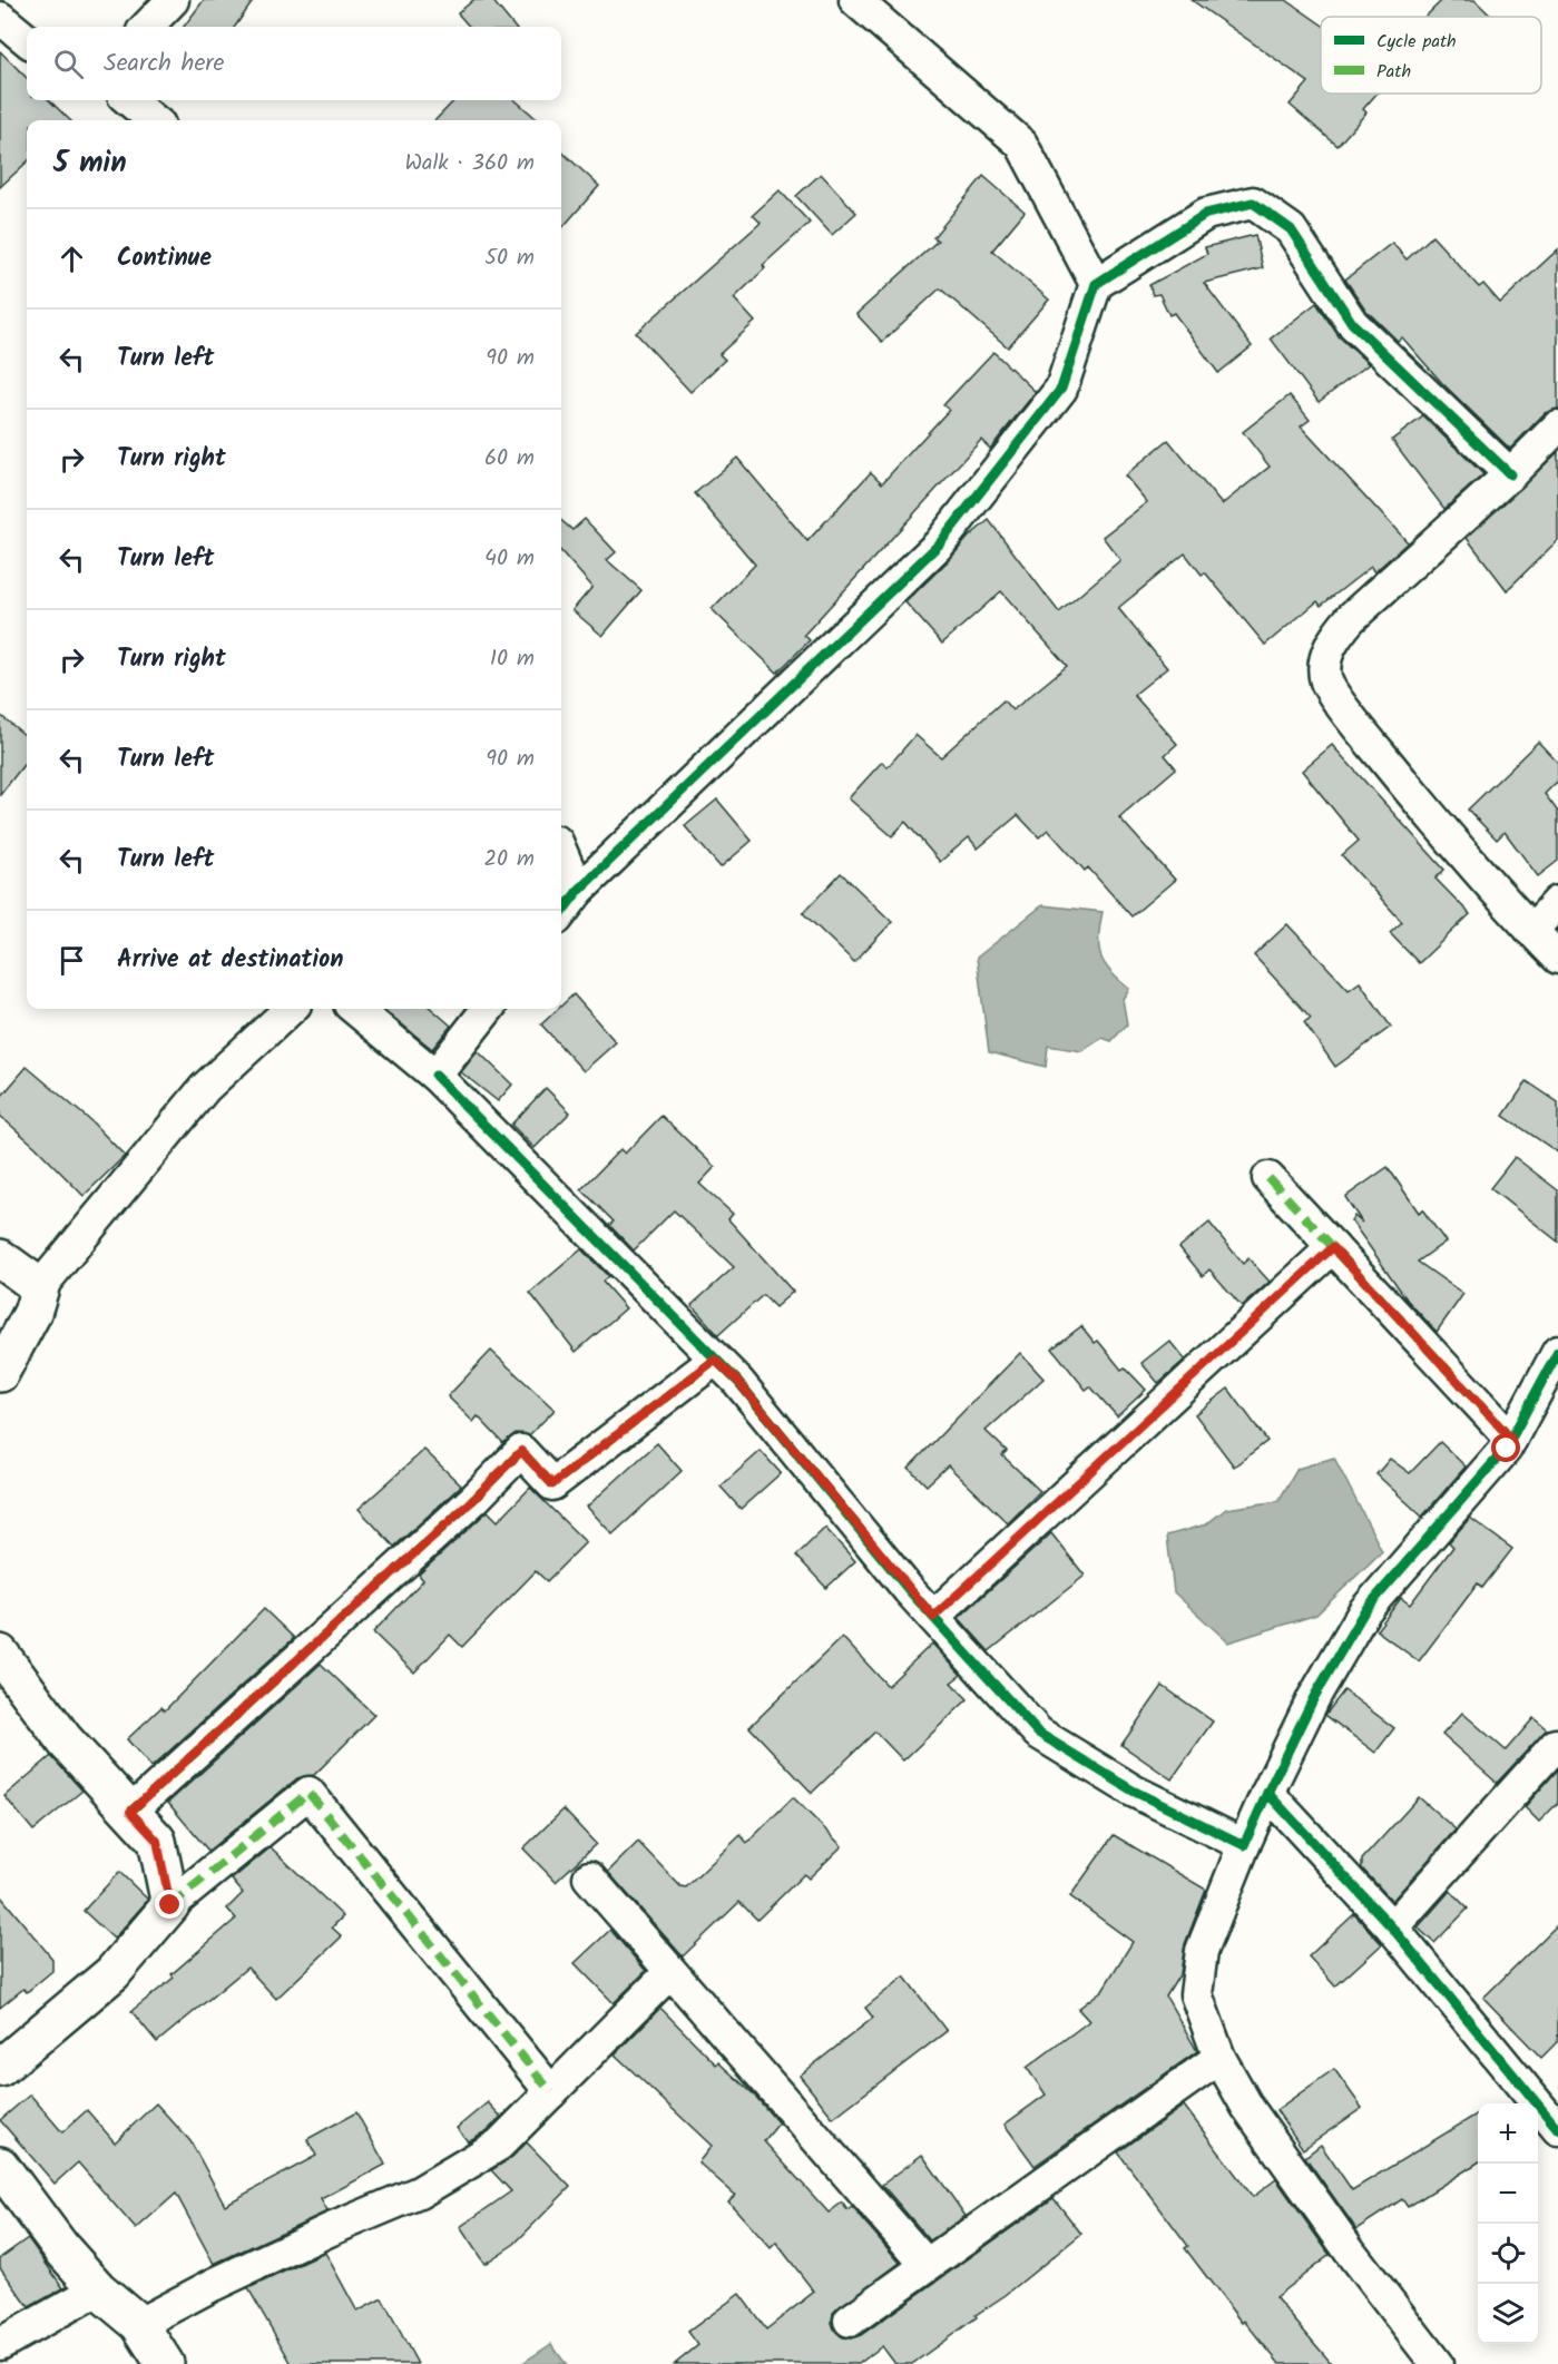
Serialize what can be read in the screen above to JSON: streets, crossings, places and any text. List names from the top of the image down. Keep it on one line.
{"legend":["Cycle path","Path"],"page":{"search":"Search here","heading":["5 min","Walk · 360 m"],"list":[["Continue","50 m"],["Turn left","90 m"],["Turn right","60 m"],["Turn left","40 m"],["Turn right","10 m"],["Turn left","90 m"],["Turn left","20 m"],"Arrive at destination"],"map_buttons":["+","−"]}}
